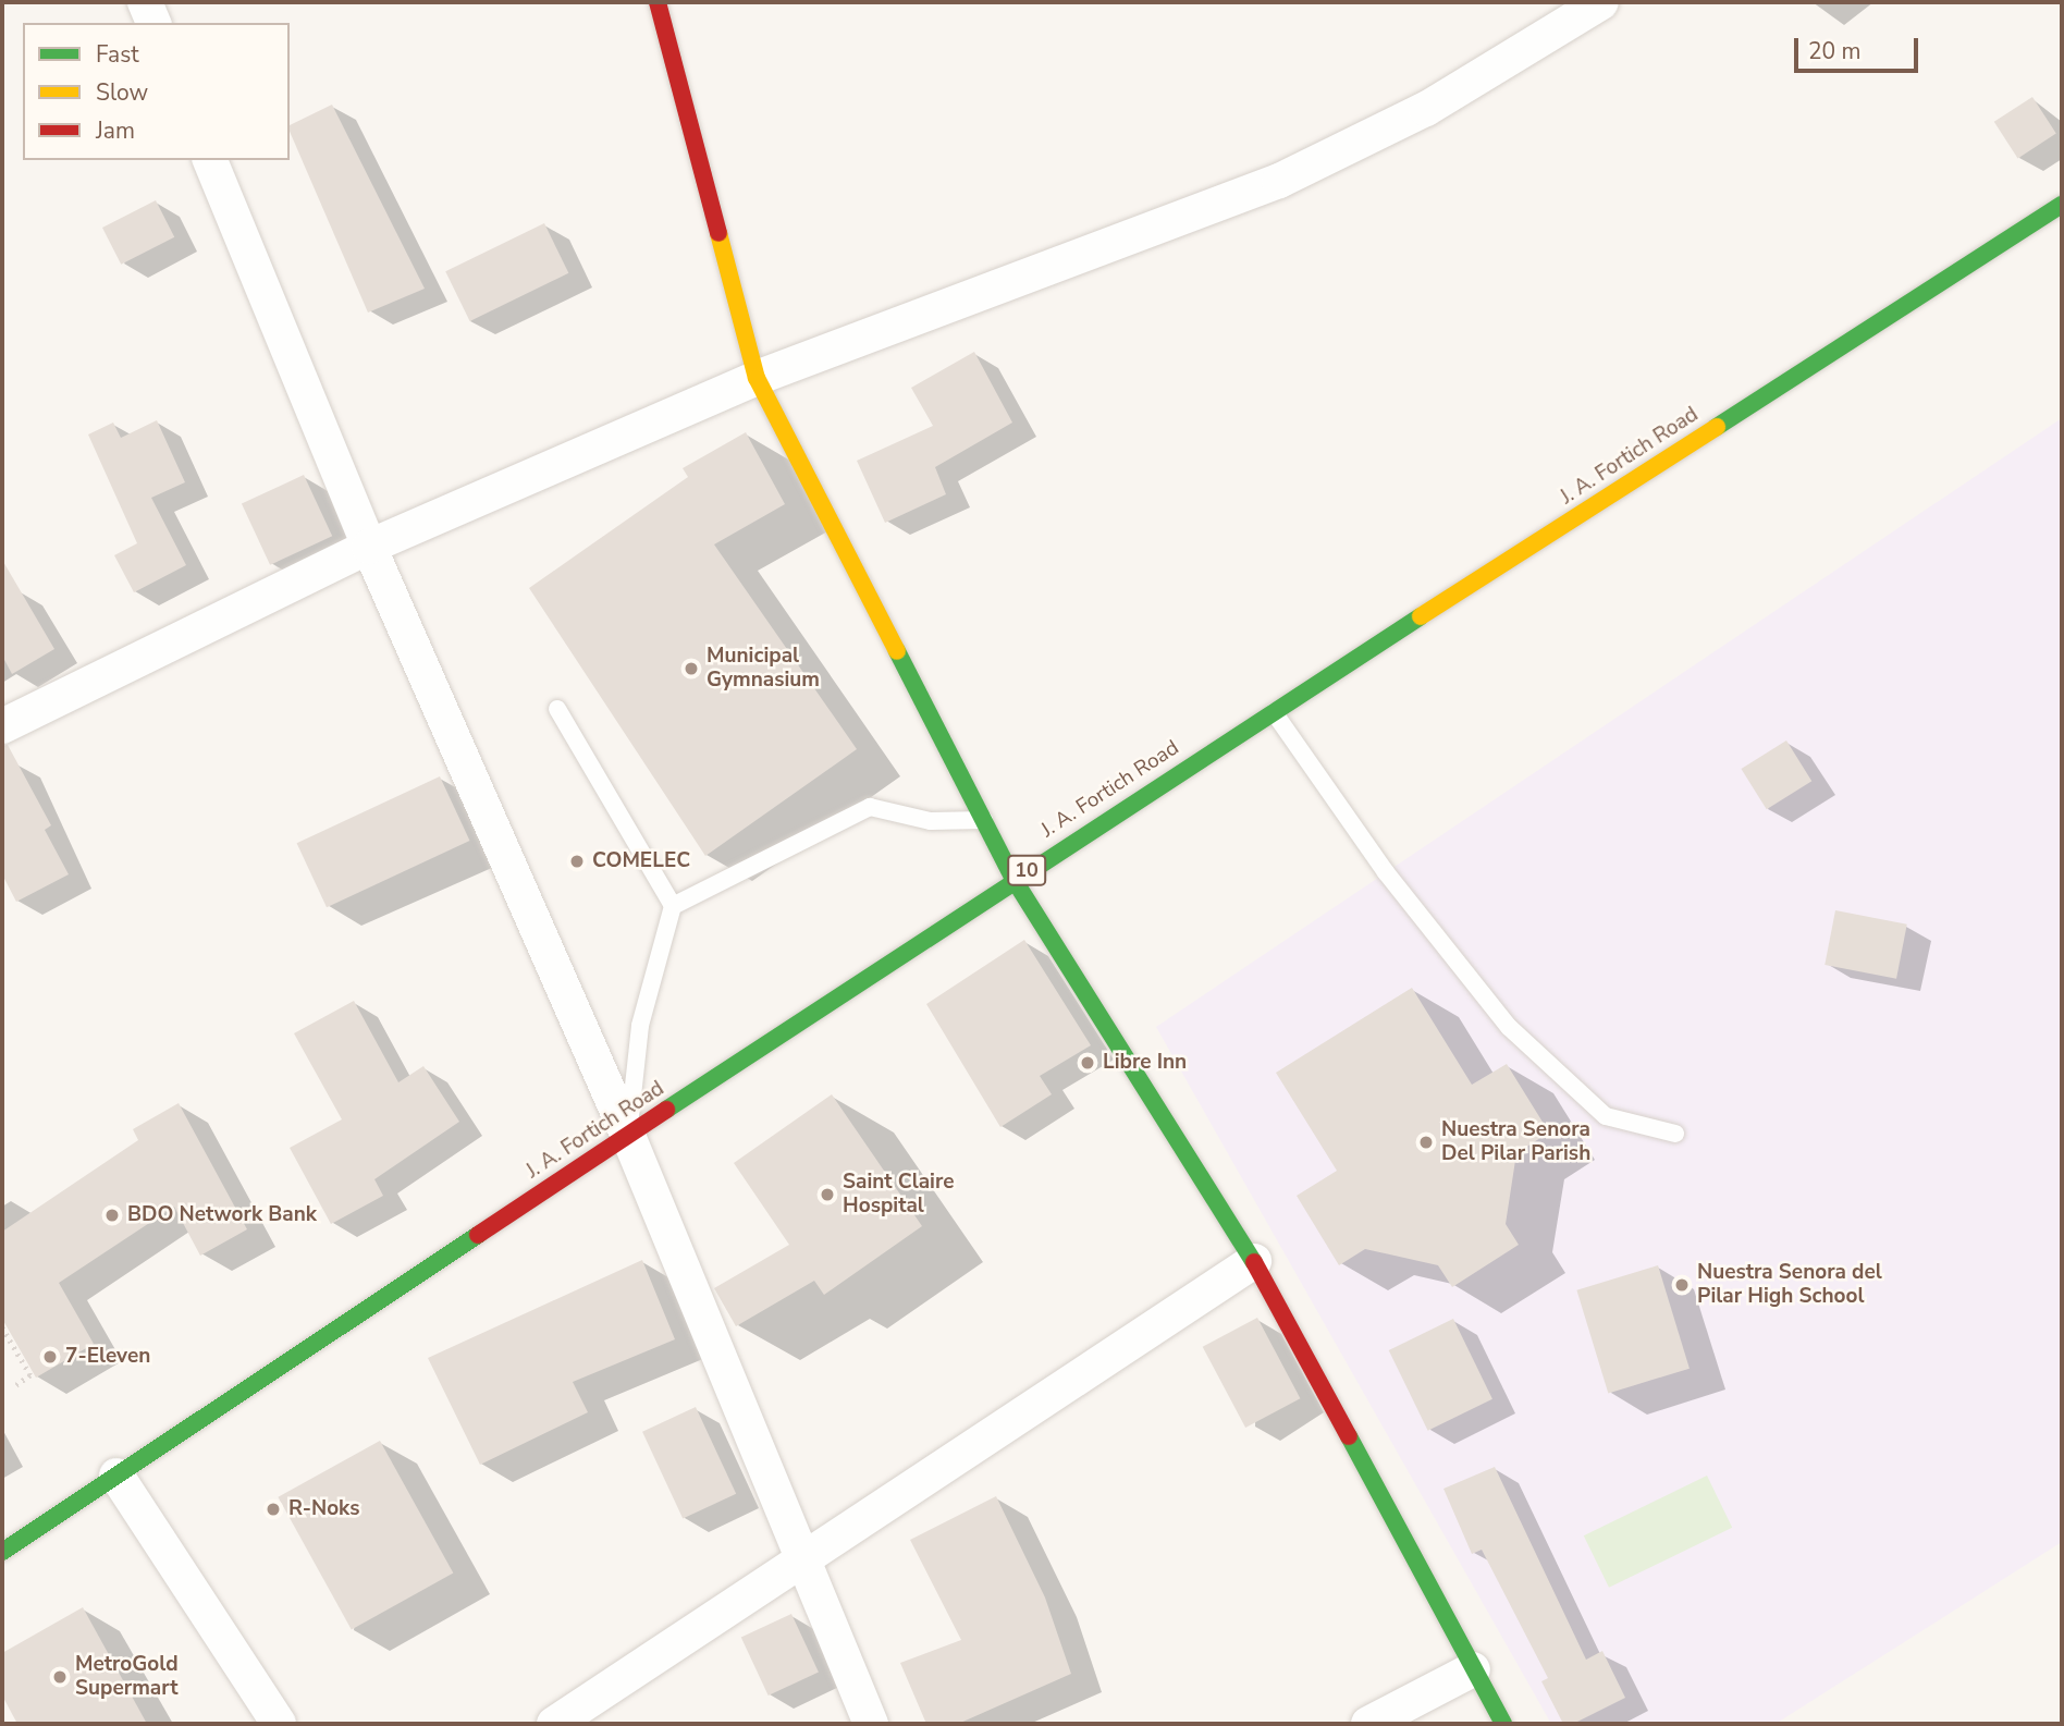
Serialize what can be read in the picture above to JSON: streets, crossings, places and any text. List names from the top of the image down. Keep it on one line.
{"streets":{"main road":["J. A. Fortich Road","10"]},"places":["Municipal Gymnasium","COMELEC","Libre Inn","Nuestra Senora Del Pilar Parish","Saint Claire Hospital","BDO Network Bank","Nuestra Senora del Pilar High School","7-Eleven","R-Noks","MetroGold Supermart"],"legend":["Fast","Slow","Jam"],"scale_bar":"20 m"}
